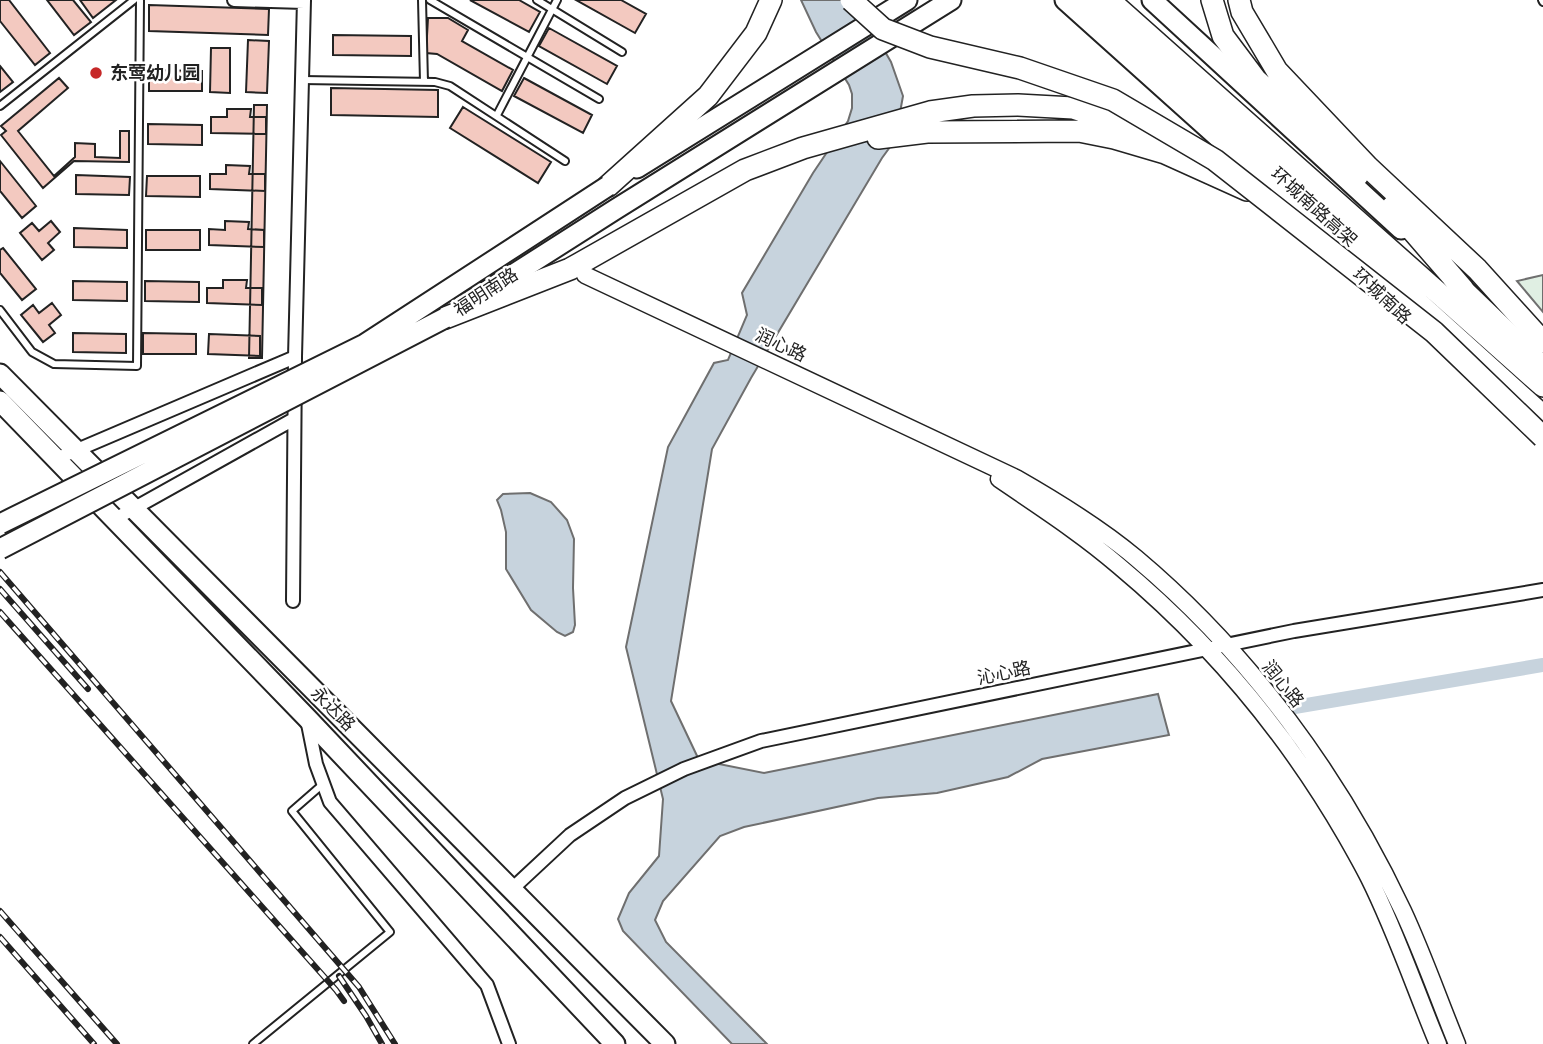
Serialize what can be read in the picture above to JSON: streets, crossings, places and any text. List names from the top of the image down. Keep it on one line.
{"streets":{"highway":["环城南路高架"],"main road":["福明南路","环城南路","永达路"],"street":["润心路","沁心路"]},"crossings":[["润心路","沁心路"],["沁心路","永达路"]],"places":["东莺幼儿园"]}
